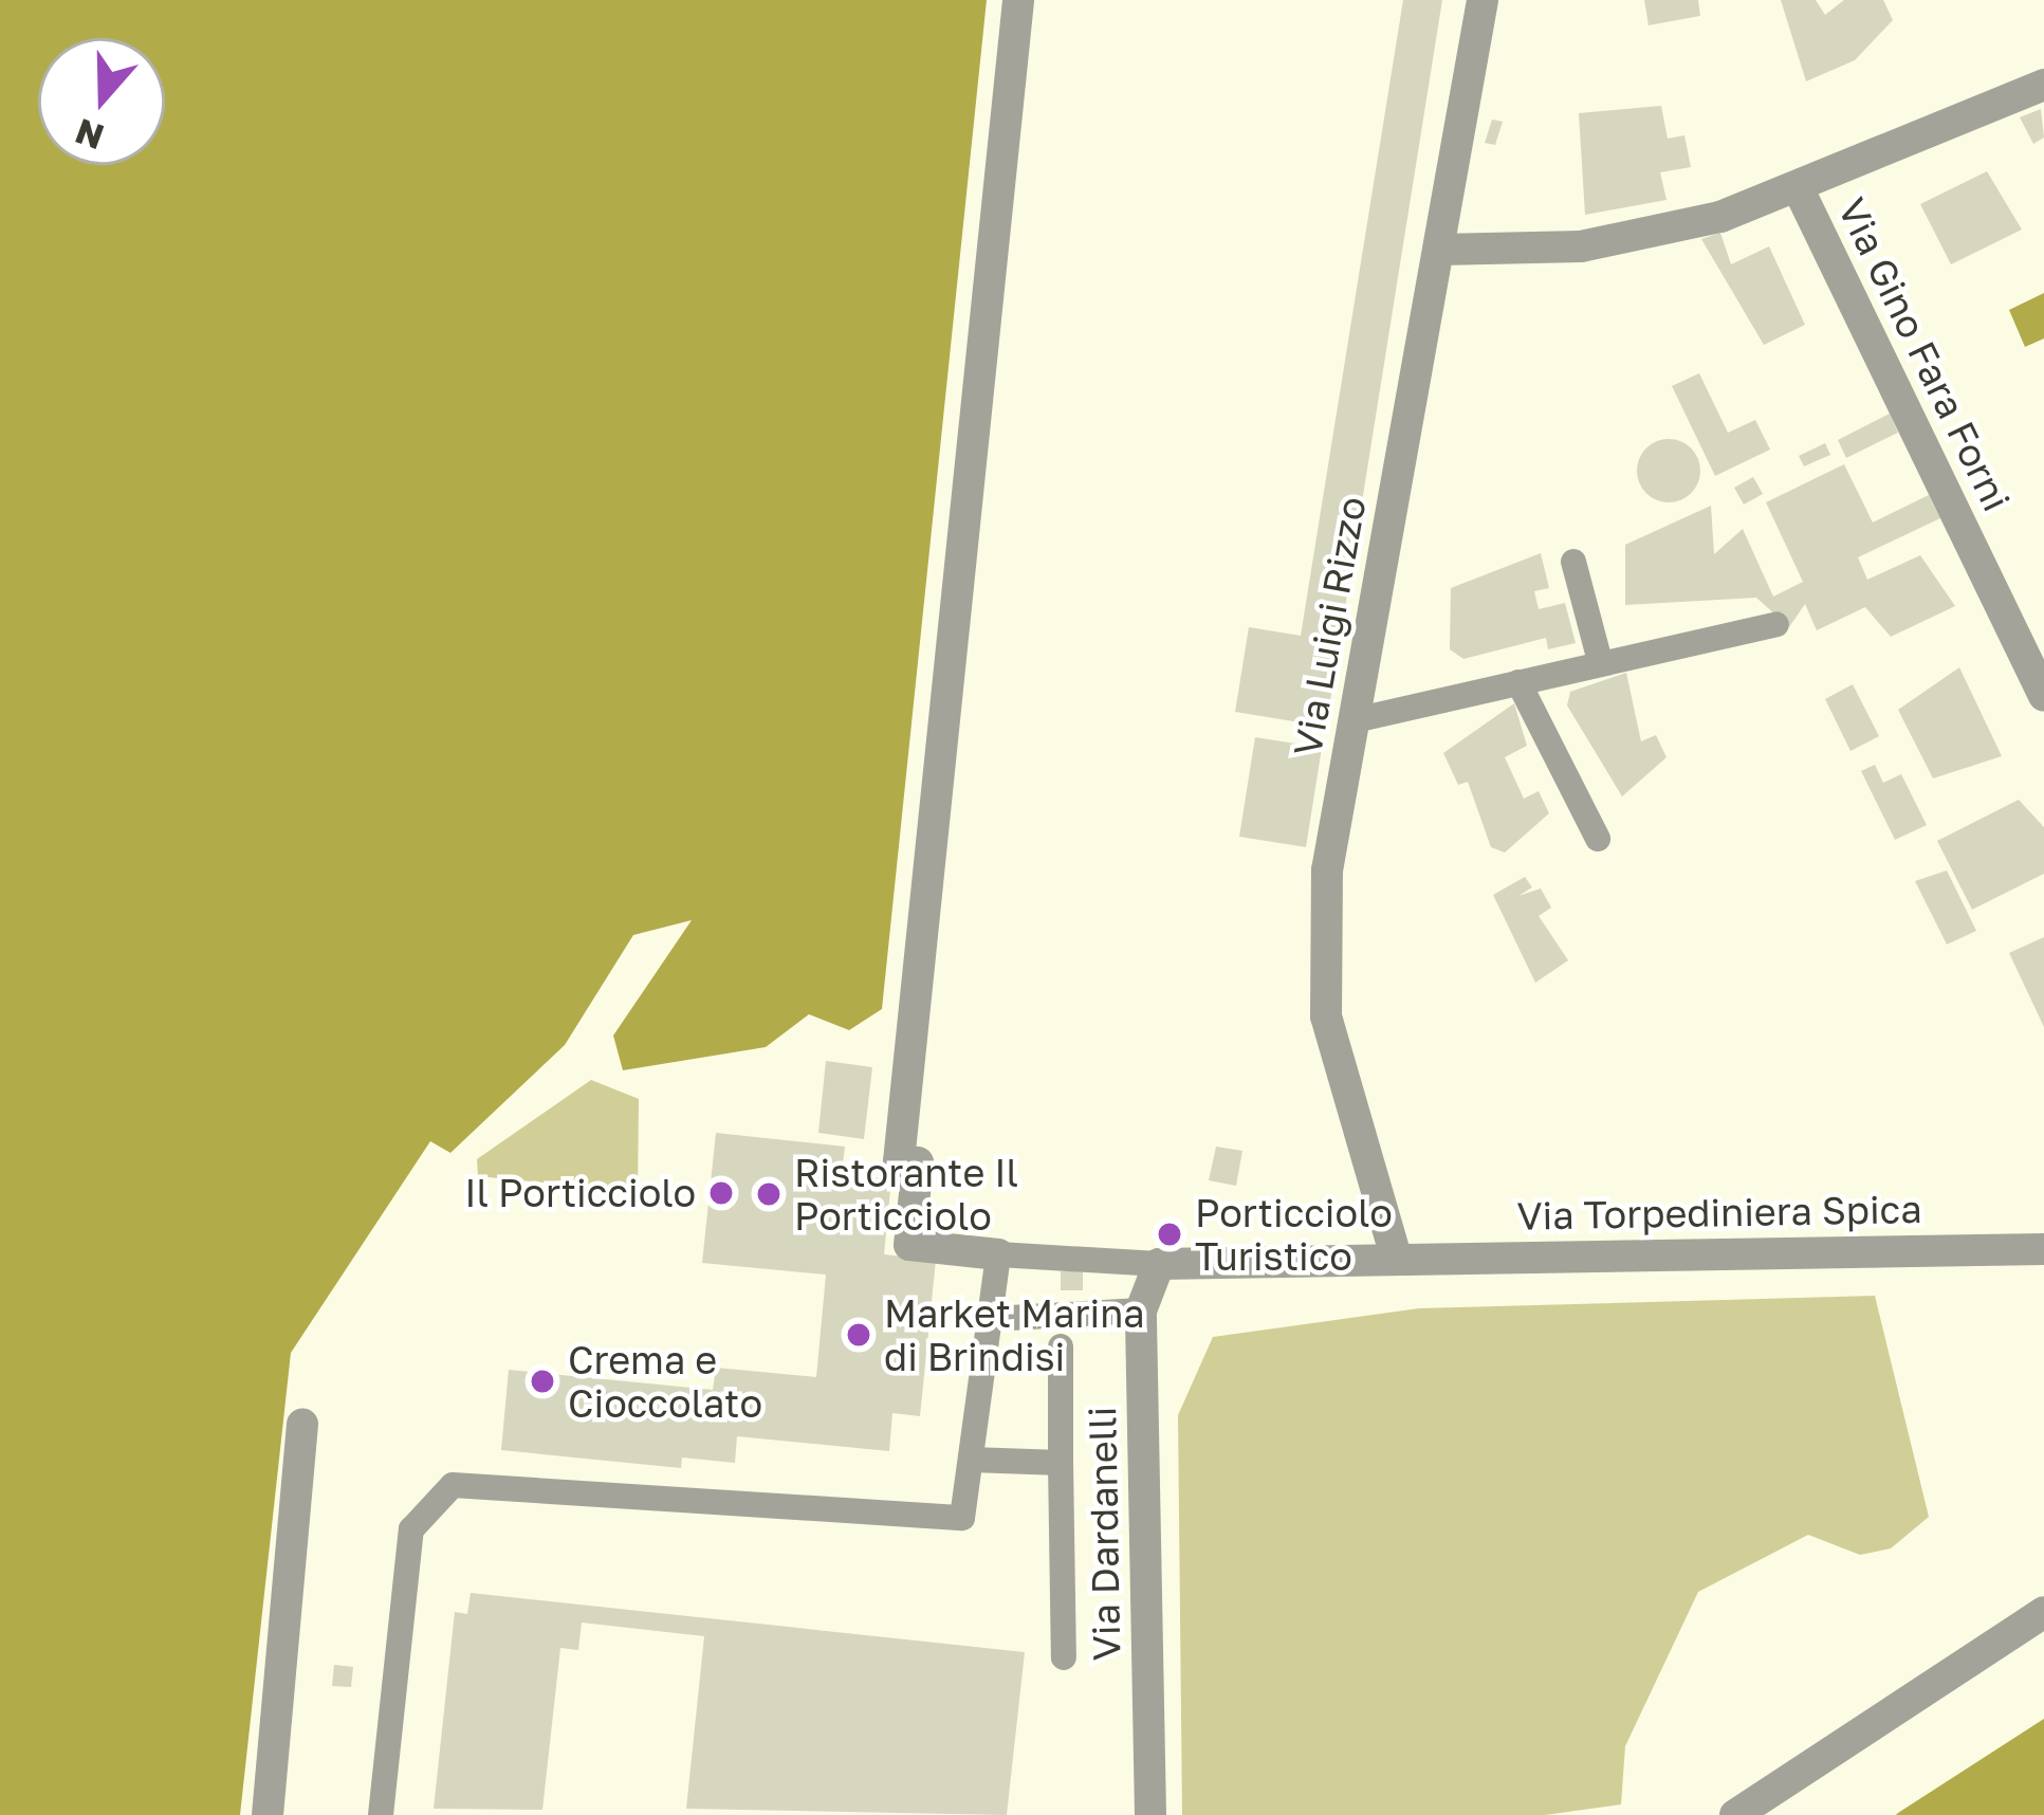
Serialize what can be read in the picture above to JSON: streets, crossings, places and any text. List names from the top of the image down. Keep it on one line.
{"streets":{"street":["Via Gino Fara Forni","Via Luigi Rizzo","Via Torpediniera Spica","Via Dardanelli"]},"crossings":[["Via Luigi Rizzo","Via Torpediniera Spica"]],"places":["Il Porticciolo","Ristorante Il Porticciolo","Porticciolo Turistico","Market Marina di Brindisi","Crema e Cioccolato"],"north":"bottom"}
